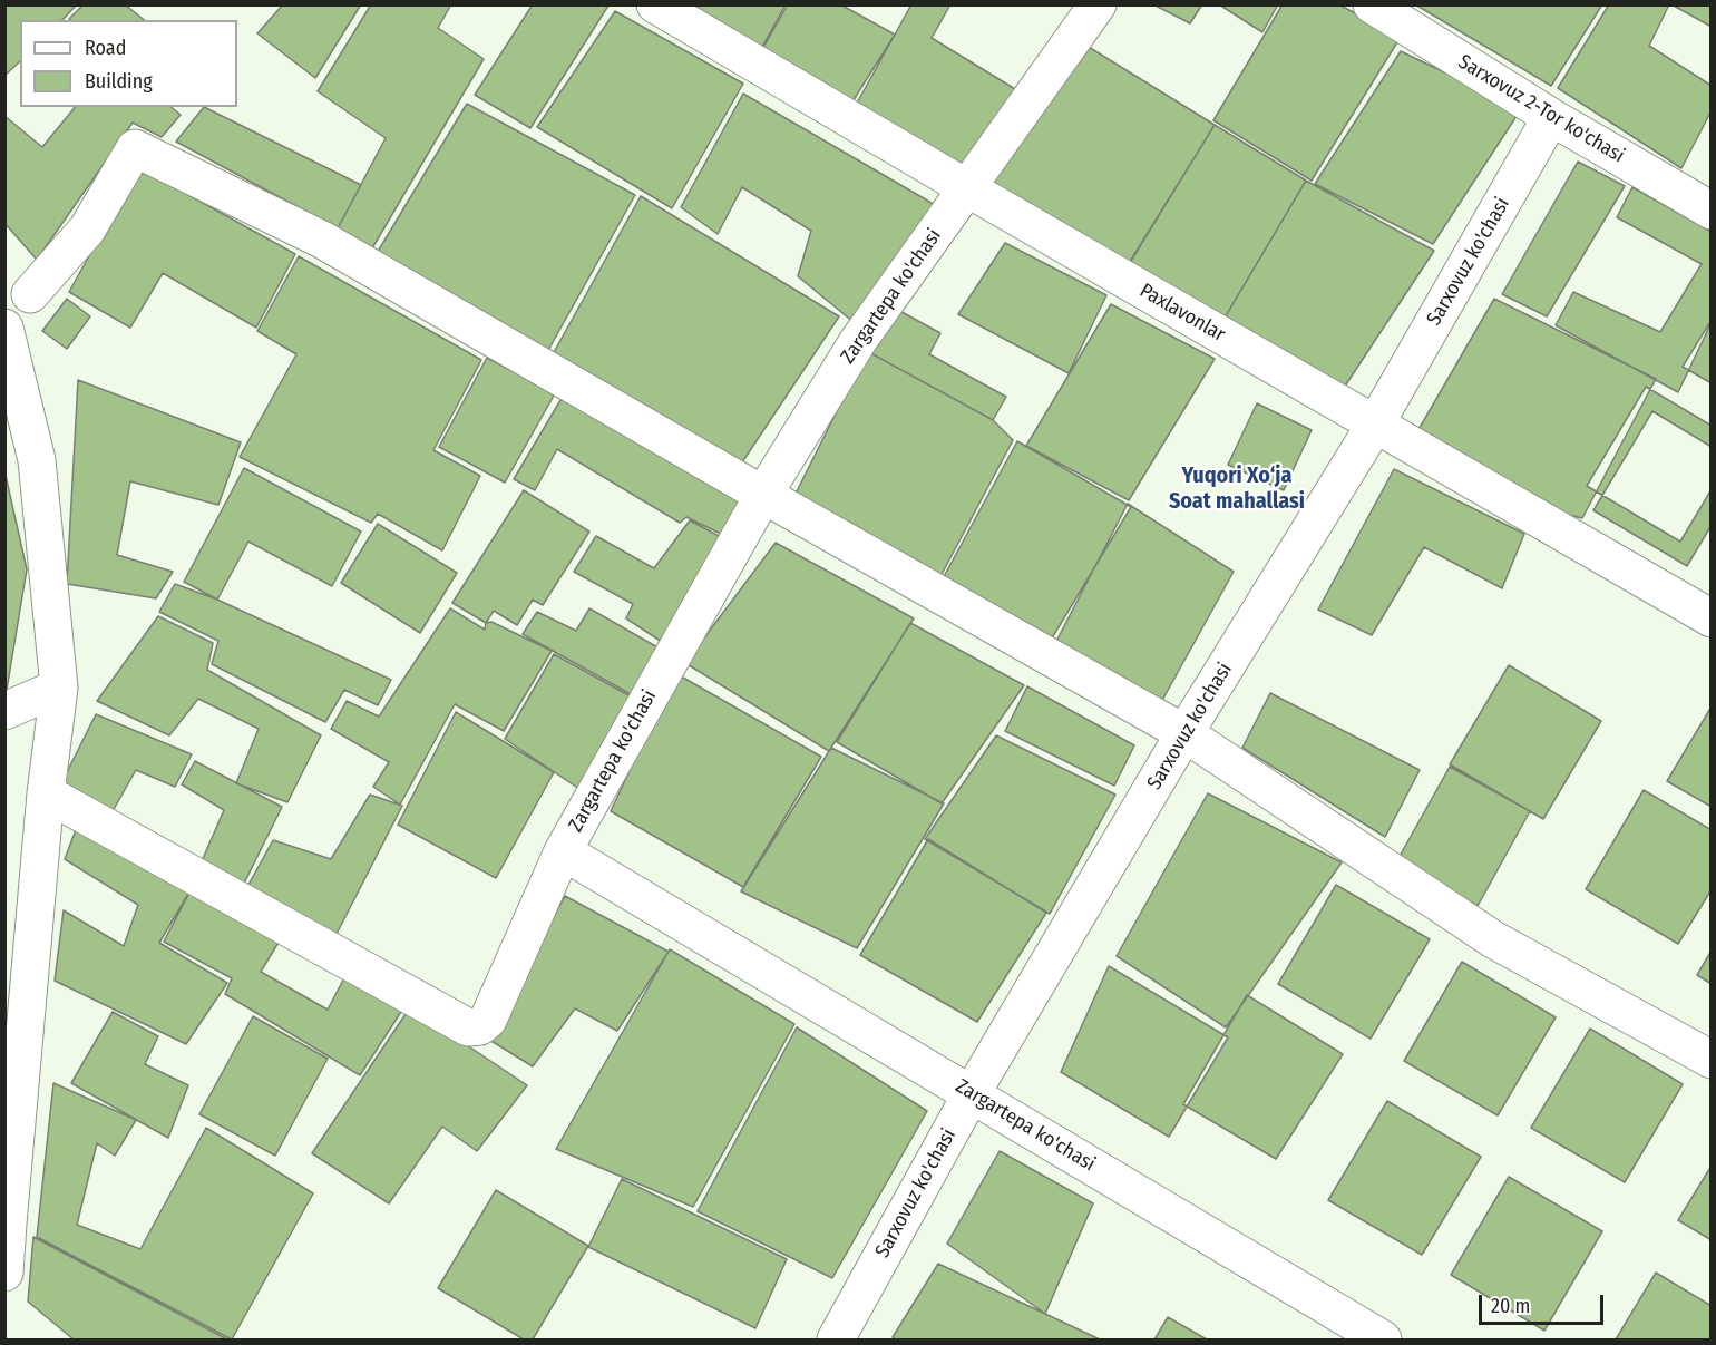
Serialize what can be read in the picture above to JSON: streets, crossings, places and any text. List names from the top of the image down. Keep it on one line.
{"streets":{"street":["Sarxovuz 2-Tor ko'chasi","Sarxovuz ko'chasi","Zargartepa ko'chasi","Paxlavonlar"]},"crossings":[["Sarxovuz 2-Tor ko'chasi","Sarxovuz ko'chasi"],["Sarxovuz ko'chasi","Zargartepa ko'chasi"],["Sarxovuz ko'chasi","Paxlavonlar"],["Zargartepa ko'chasi","Paxlavonlar"]],"districts":["Yuqori Xo‘ja Soat mahallasi"],"legend":["Road","Building"],"scale_bar":"20 m"}
